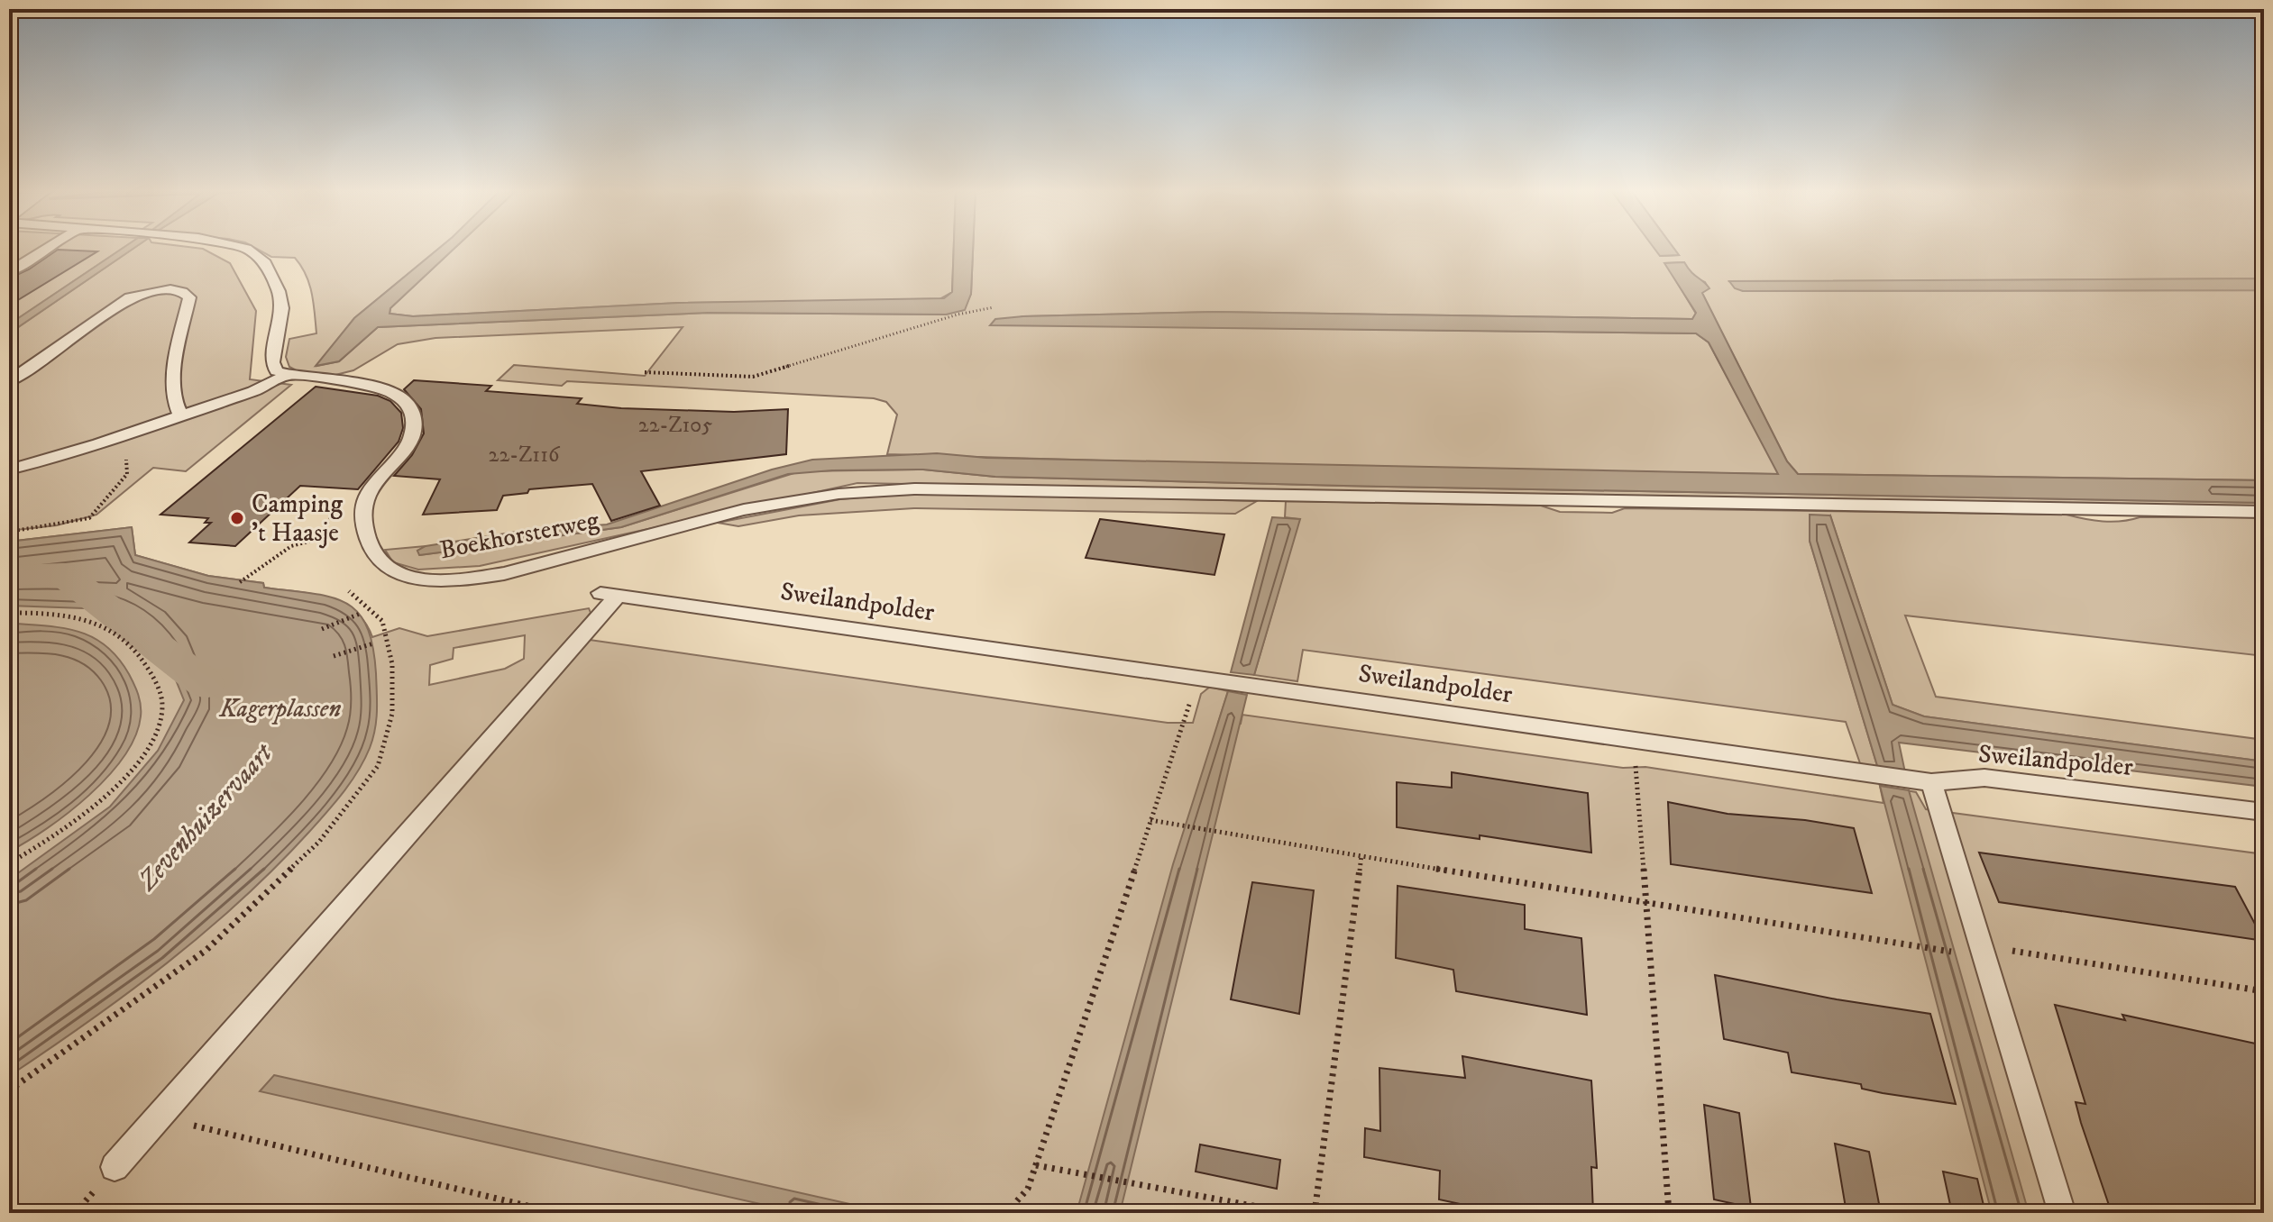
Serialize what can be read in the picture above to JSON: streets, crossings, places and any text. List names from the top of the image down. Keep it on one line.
{"streets":{"lane":["Boekhorsterweg","Sweilandpolder"]},"water":["Zevenhuizervaart"],"parks":["Kagerplassen"],"places":["Camping 't Haasje"],"house_numbers":["22-Z105","22-Z116"]}
